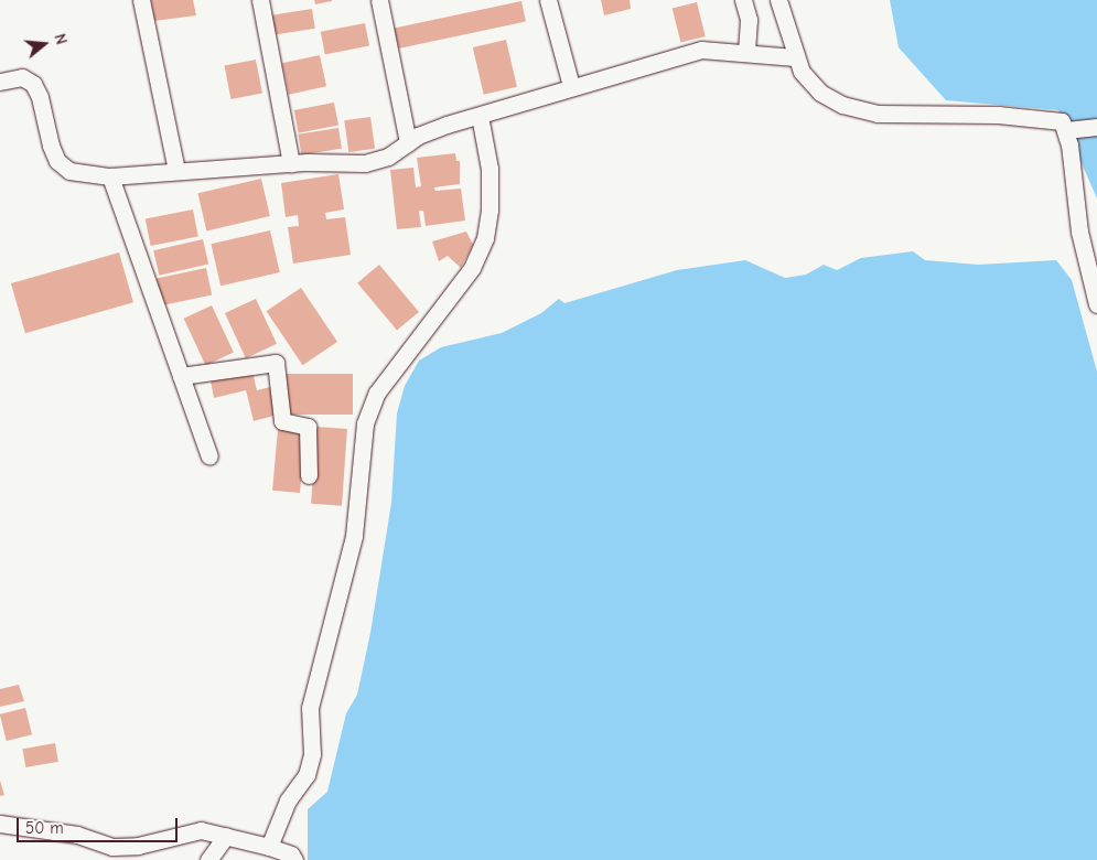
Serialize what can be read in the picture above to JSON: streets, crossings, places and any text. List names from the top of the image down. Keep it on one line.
{"scale_bar":"50 m","north":"right"}
